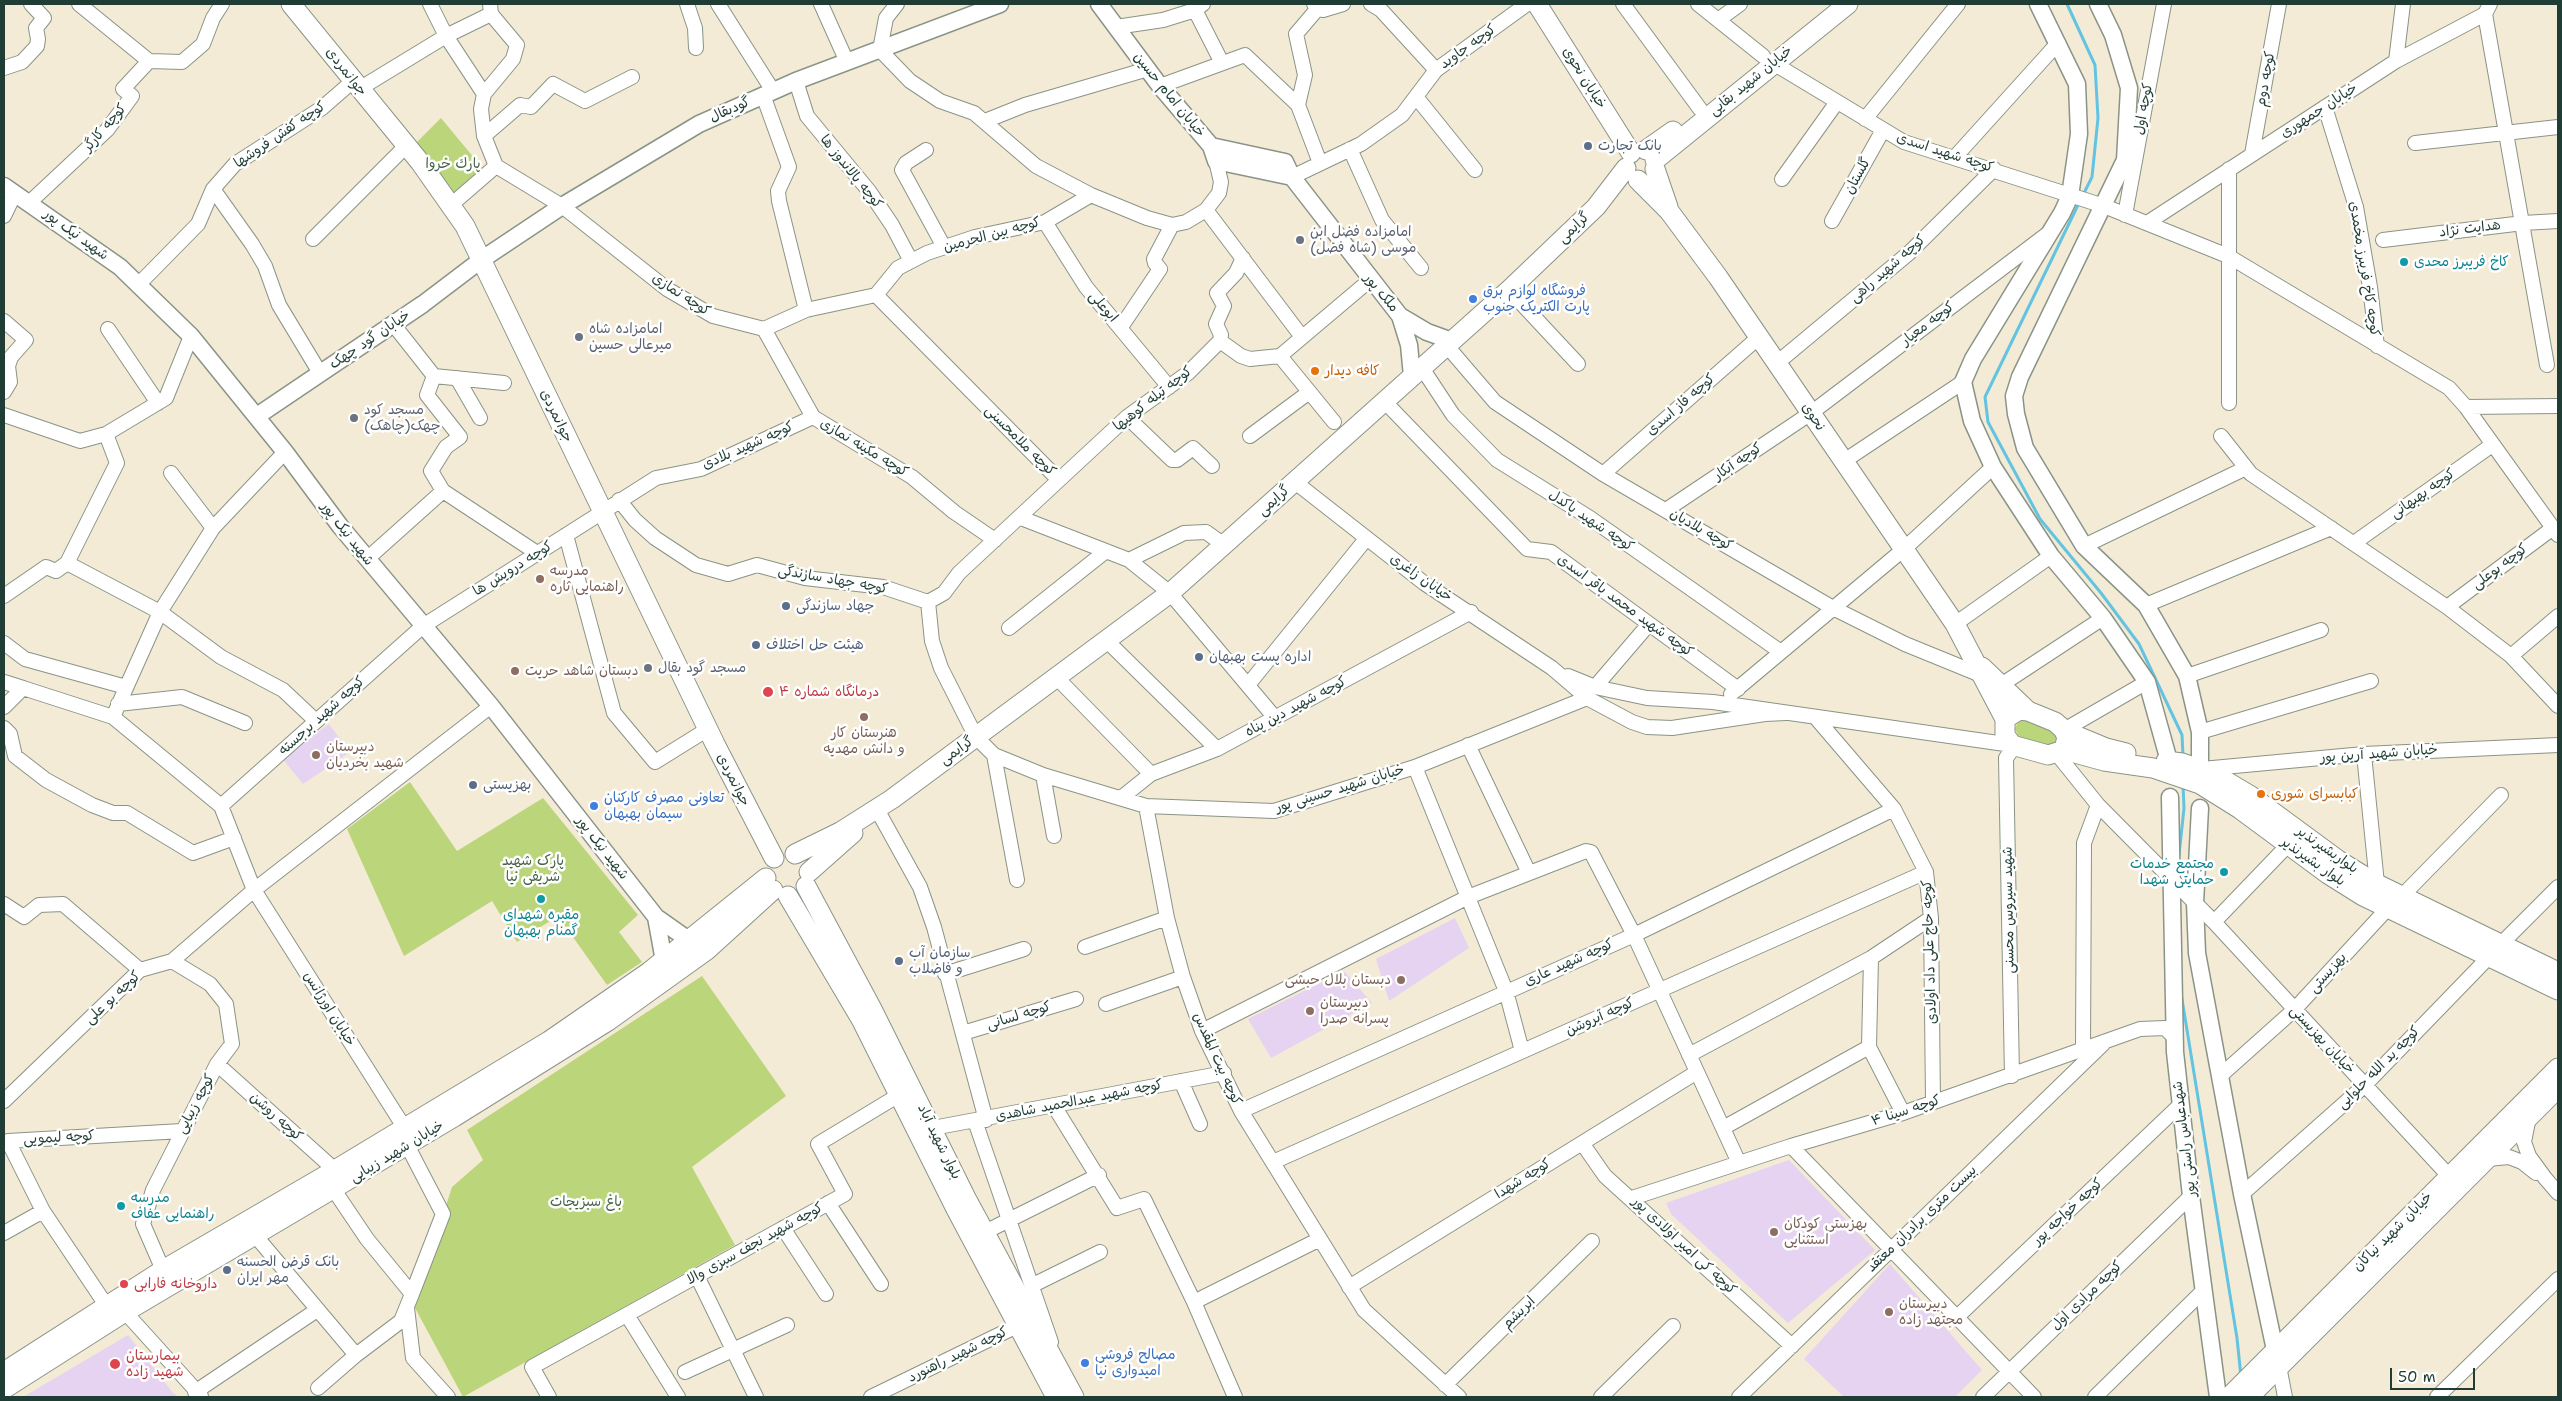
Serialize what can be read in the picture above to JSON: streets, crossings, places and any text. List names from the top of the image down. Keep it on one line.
{"streets":{"main road":["جوانمردی","خیابان نحوی","خیابان شهید بقایی","گرایمی","نحوی","بلواربشیرنذیر","بلوار بشیرنذیر","بلوار شهید آباد","خیابان شهید زیبایی","خیابان شهید نیاکان"],"street":["کوچه جاوید","کوچه دوم","خیابان امام حسین","کوچه اول","گودبقال","خیابان جمهوری","کوچه کارگر","کوچه کفش فروشها","کوچه شهید اسدی","کوچه پالاندوز ها","گلستان","هدایت نژاد","شهید نیک پور","کوچه بین الحرمین","کوچه شهید راهی","کوچه کاخ فریبرز مخمدی","ملک پور","کوچه نمازی","ابوعلی","کوچه معیار","خیابان گود چهک","کوچه تیله کوهیها","کوچه فاز اسدی","کوچه ملامحسنی","کوچه شهید بلادی","کوچه مکینه نمازی","کوچه آبکار","کوچه بهبهانی","کوچه شهید پاکدل","کوچه بلادیان","کوچه بوعلی","کوچه درویش ها","خیابان زاغری","کوچه جهاد سازندگی","کوچه شهید محمد باقر اسدی","کوچه شهید دین پناه","کوچه شهید برجسته","خیابان شهید آرین پور","خیابان شهید حسینی پور","شهید سیروس محسنی","کوچه حاج علی داد اولادی","کوچه شهید عاری","بهزیستی","کوچه بو علی","خیابان اورژانس","کوچه لسانی","کوچه آبروشن","خیابان بهزیستی","کوچه بیت المقدس","کوچه ید الله حلوایی","کوچه شهید عبدالحمید شاهدی","کوچه زیبایی","کوچه سینا ۴","کوچه روشن","کوچه لیمویی","شهدعباس راستی پور","کوچه شهدا","کوچه خواجه پور","بیست متری برادران معتقد","کوچه شهید نجف سبزی والا","کوچه کی امیر اولادی پور","کوچه مرادی اول","ابریشم","کوچه شهید راهنورد"]},"crossings":[["کوچه جاوید","ملک پور"],["جوانمردی","گودبقال"],["جوانمردی","کوچه کفش فروشها"],["جوانمردی","خیابان گود چهک"],["جوانمردی","کوچه شهید بلادی"],["جوانمردی","کوچه درویش ها"],["جوانمردی","بلوار شهید آباد"],["جوانمردی","خیابان شهید زیبایی"],["خیابان نحوی","خیابان شهید بقایی"],["خیابان نحوی","گرایمی"],["خیابان نحوی","نحوی"],["کوچه دوم","خیابان جمهوری"],["خیابان شهید بقایی","کوچه شهید اسدی"],["خیابان شهید بقایی","گرایمی"],["خیابان شهید بقایی","نحوی"],["کوچه اول","کوچه شهید اسدی"],["گودبقال","کوچه پالاندوز ها"],["گودبقال","کوچه نمازی"],["گودبقال","خیابان گود چهک"],["خیابان جمهوری","کوچه شهید اسدی"],["خیابان جمهوری","کوچه کاخ فریبرز مخمدی"],["کوچه کارگر","شهید نیک پور"],["کوچه کفش فروشها","شهید نیک پور"],["کوچه شهید اسدی","گلستان"],["کوچه شهید اسدی","کوچه شهید راهی"],["کوچه شهید اسدی","کوچه کاخ فریبرز مخمدی"],["کوچه شهید اسدی","کوچه بهبهانی"],["کوچه شهید اسدی","کوچه بوعلی"],["کوچه پالاندوز ها","کوچه بین الحرمین"],["گرایمی","ملک پور"],["گرایمی","نحوی"],["گرایمی","کوچه شهید پاکدل"],["گرایمی","کوچه بلادیان"],["گرایمی","خیابان زاغری"],["گرایمی","کوچه شهید محمد باقر اسدی"],["گرایمی","خیابان شهید حسینی پور"],["شهید نیک پور","خیابان گود چهک"],["شهید نیک پور","کوچه درویش ها"],["شهید نیک پور","کوچه شهید برجسته"],["شهید نیک پور","کوچه بو علی"],["شهید نیک پور","خیابان شهید زیبایی"],["کوچه بین الحرمین","ابوعلی"],["کوچه بین الحرمین","کوچه ملامحسنی"],["کوچه شهید راهی","نحوی"],["ملک پور","کوچه بلادیان"],["کوچه نمازی","کوچه مکینه نمازی"],["ابوعلی","کوچه تیله کوهیها"],["کوچه معیار","نحوی"],["کوچه معیار","کوچه آبکار"],["کوچه تیله کوهیها","کوچه ملامحسنی"],["کوچه فاز اسدی","نحوی"],["کوچه فاز اسدی","کوچه بلادیان"],["نحوی","کوچه آبکار"],["نحوی","کوچه بلادیان"],["نحوی","بلوار بشیرنذیر"],["نحوی","شهید سیروس محسنی"],["کوچه ملامحسنی","کوچه مکینه نمازی"],["کوچه ملامحسنی","کوچه جهاد سازندگی"],["کوچه شهید بلادی","کوچه مکینه نمازی"],["کوچه شهید بلادی","کوچه درویش ها"],["کوچه شهید بلادی","کوچه جهاد سازندگی"],["کوچه آبکار","کوچه بلادیان"],["کوچه درویش ها","کوچه شهید برجسته"],["خیابان زاغری","کوچه شهید دین پناه"],["خیابان زاغری","خیابان شهید حسینی پور"],["کوچه شهید دین پناه","خیابان شهید حسینی پور"],["کوچه شهید برجسته","خیابان اورژانس"],["خیابان شهید آرین پور","بلواربشیرنذیر"],["خیابان شهید حسینی پور","کوچه بیت المقدس"],["بلواربشیرنذیر","بلوار بشیرنذیر"],["بلواربشیرنذیر","بهزیستی"],["بلوار بشیرنذیر","شهید سیروس محسنی"],["بلوار بشیرنذیر","بهزیستی"],["بلوار بشیرنذیر","کوچه ید الله حلوایی"],["شهید سیروس محسنی","کوچه سینا ۴"],["کوچه حاج علی داد اولادی","کوچه شهید عاری"],["کوچه حاج علی داد اولادی","کوچه آبروشن"],["کوچه حاج علی داد اولادی","کوچه سینا ۴"],["کوچه شهید عاری","کوچه بیت المقدس"],["بهزیستی","خیابان بهزیستی"],["کوچه بو علی","خیابان اورژانس"],["کوچه بو علی","کوچه زیبایی"],["خیابان اورژانس","خیابان شهید زیبایی"],["کوچه آبروشن","کوچه بیت المقدس"],["خیابان بهزیستی","کوچه ید الله حلوایی"],["خیابان بهزیستی","شهدعباس راستی پور"],["خیابان بهزیستی","خیابان شهید نیاکان"],["کوچه بیت المقدس","کوچه شهید عبدالحمید شاهدی"],["کوچه بیت المقدس","کوچه شهدا"],["کوچه بیت المقدس","ابریشم"],["کوچه شهید عبدالحمید شاهدی","بلوار شهید آباد"],["کوچه زیبایی","کوچه روشن"],["کوچه زیبایی","کوچه لیمویی"],["کوچه زیبایی","خیابان شهید زیبایی"],["کوچه سینا ۴","شهدعباس راستی پور"],["کوچه سینا ۴","بیست متری برادران معتقد"],["کوچه سینا ۴","کوچه کی امیر اولادی پور"],["کوچه روشن","خیابان شهید زیبایی"],["کوچه لیمویی","خیابان شهید زیبایی"],["شهدعباس راستی پور","کوچه خواجه پور"],["شهدعباس راستی پور","کوچه مرادی اول"],["بلوار شهید آباد","خیابان شهید زیبایی"],["بلوار شهید آباد","کوچه شهید نجف سبزی والا"],["بلوار شهید آباد","کوچه شهید راهنورد"],["کوچه شهدا","کوچه کی امیر اولادی پور"],["بیست متری برادران معتقد","کوچه کی امیر اولادی پور"]],"parks":["پارك خروا","پارک شهید شریفی نیا","باغ سبزیجات"],"places":["بانک تجارت","امامزاده فضل ابن موسی (شاه فضل)","کاخ فریبرز محدی","فروشگاه لوازم برق پارت الکتریک جنوب","امامزاده شاه میرعالی حسین","کافه دیدار","مسجد کود چهک(چاهک)","مدرسه راهنمایی ثاره","جهاد سازندگی","هیئت حل اختلاف","اداره پست بهبهان","مسجد گود بقال","دبستان شاهد حریت","درمانگاه شماره ۴","هنرستان کار و دانش مهدیه","دبیرستان شهید بخردیان","بهزیستی","کبابسرای شوری","تعاونی مصرف کارکنان سیمان بهبهان","مجتمع خدمات حمایتی شهدا","مقبره شهدای گمنام بهبهان","سازمان آب و فاضلاب","دبستان بلال حبشی","دبیرستان پسرانه صدرا","مدرسه راهنمایی عفاف","بهزستی کودکان استثنایی","بانک قرض الحسنه مهر ایران","داروخانه فارابی","دبیرستان مجتهد زاده","مصالح فروشی امیدواری نیا","بیمارستان شهید زاده"],"scale_bar":"50 m"}
